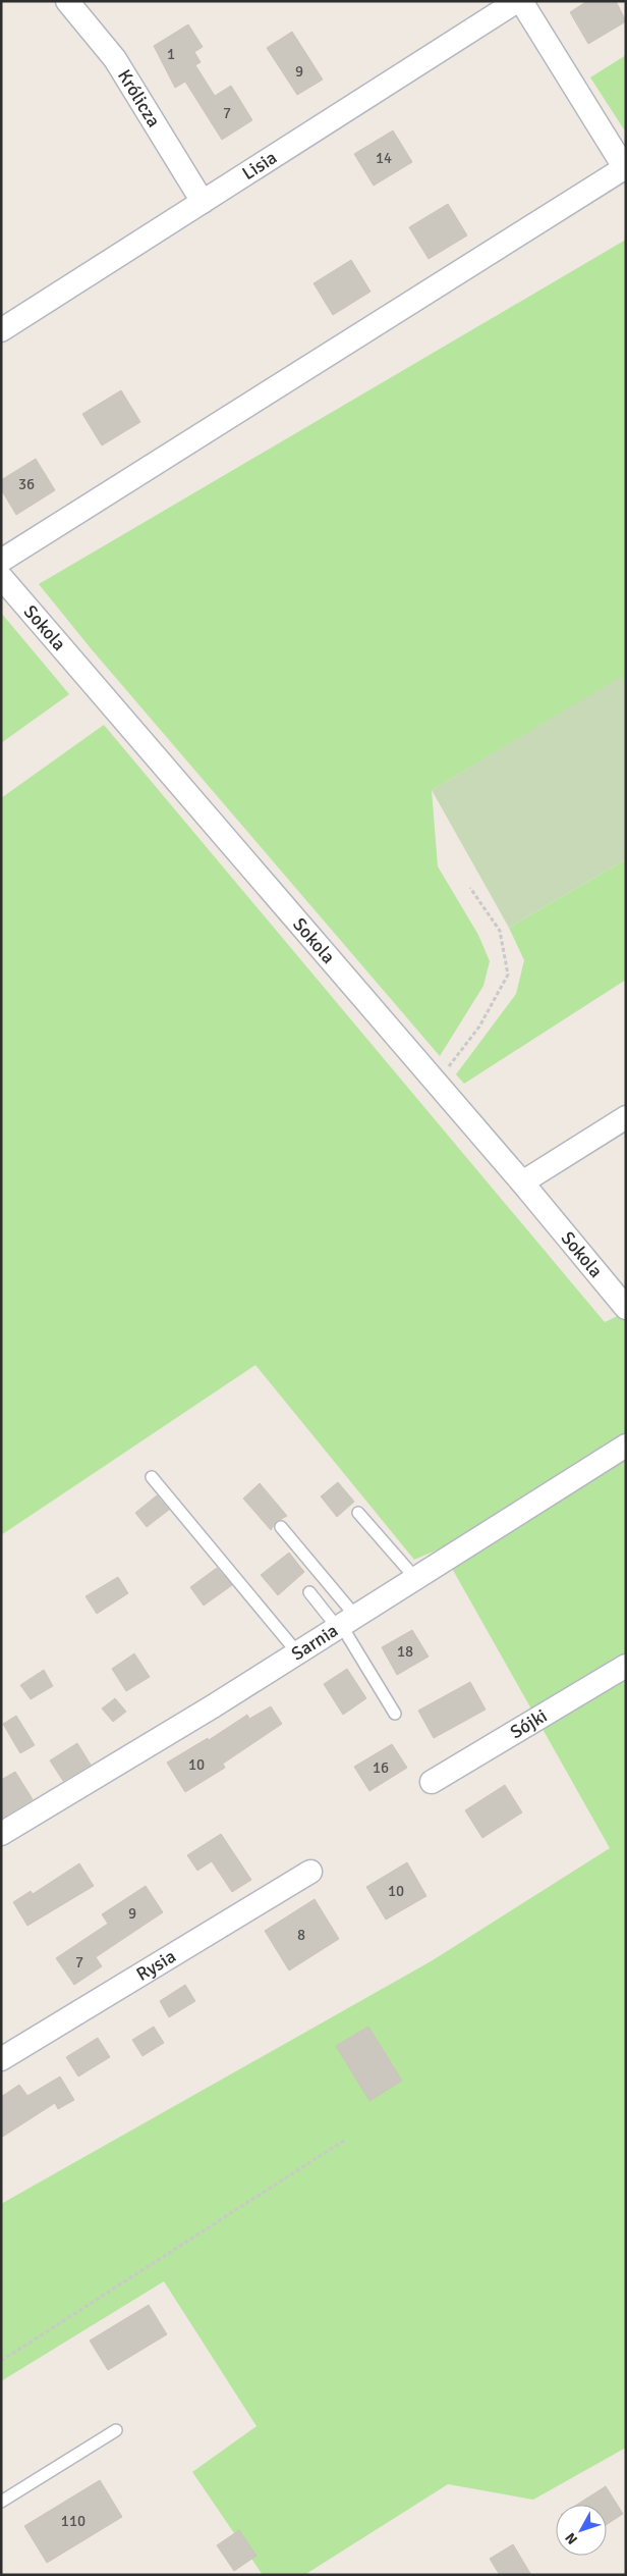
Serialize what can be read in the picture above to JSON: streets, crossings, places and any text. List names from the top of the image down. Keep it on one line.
{"streets":{"street":["Królicza","Lisia","Sokola","Sarnia","Sójki","Rysia"]},"crossings":[["Królicza","Lisia"]],"house_numbers":["1","9","7","14","36","18","10","16","10","9","8","7","110"],"north":"bottom left"}
